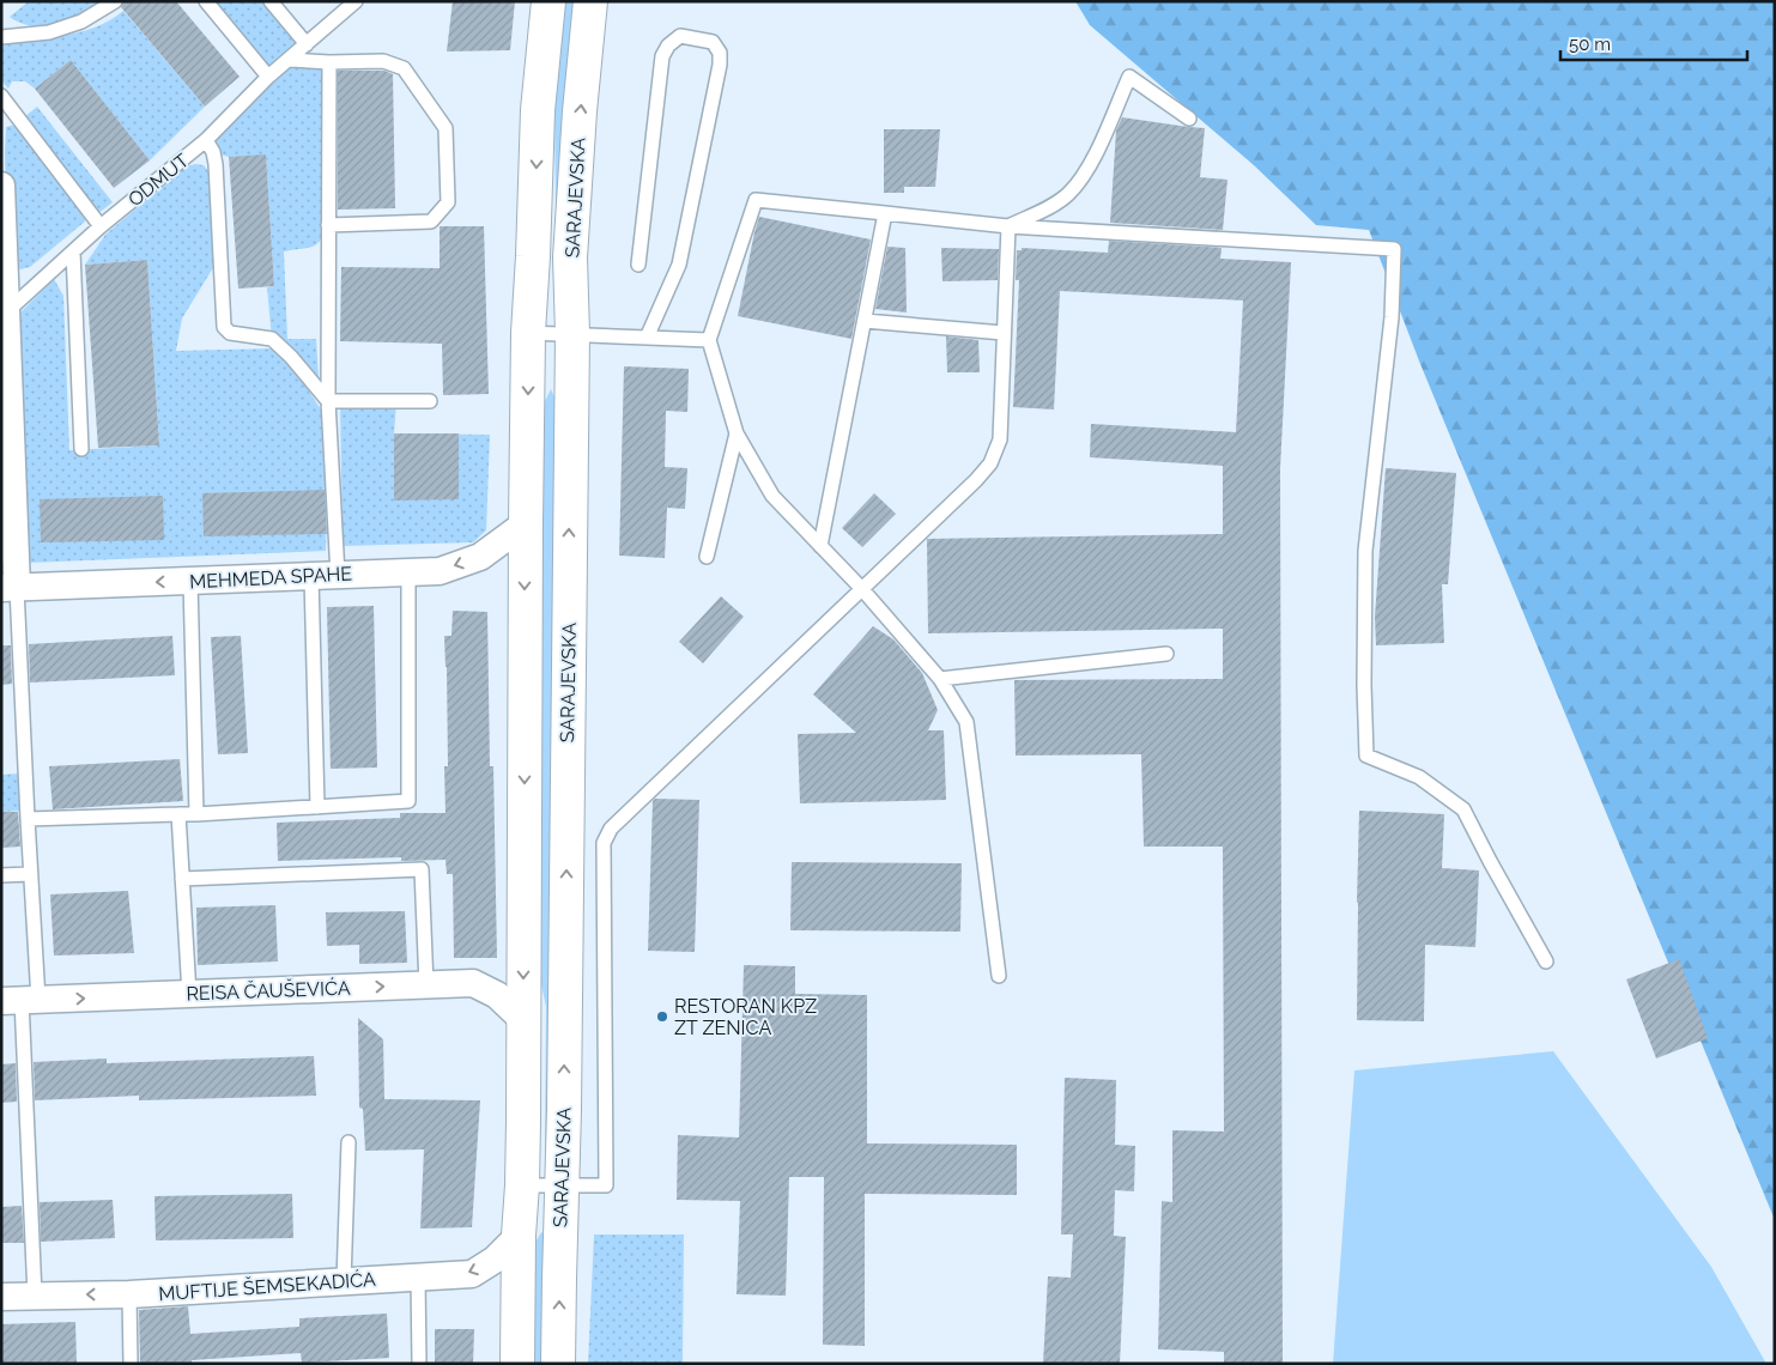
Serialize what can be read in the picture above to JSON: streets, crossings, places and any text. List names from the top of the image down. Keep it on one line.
{"streets":{"main road":["SARAJEVSKA"],"street":["MEHMEDA SPAHE","REISA ČAUŠEVIĆA","MUFTIJE ŠEMSEKADIĆA"],"lane":["ODMUT"]},"crossings":[["SARAJEVSKA","MEHMEDA SPAHE"],["SARAJEVSKA","REISA ČAUŠEVIĆA"],["SARAJEVSKA","MUFTIJE ŠEMSEKADIĆA"]],"one_way":["MEHMEDA SPAHE","REISA ČAUŠEVIĆA","MUFTIJE ŠEMSEKADIĆA"],"places":["RESTORAN KPZ ZT ZENICA"],"scale_bar":"50 m"}
